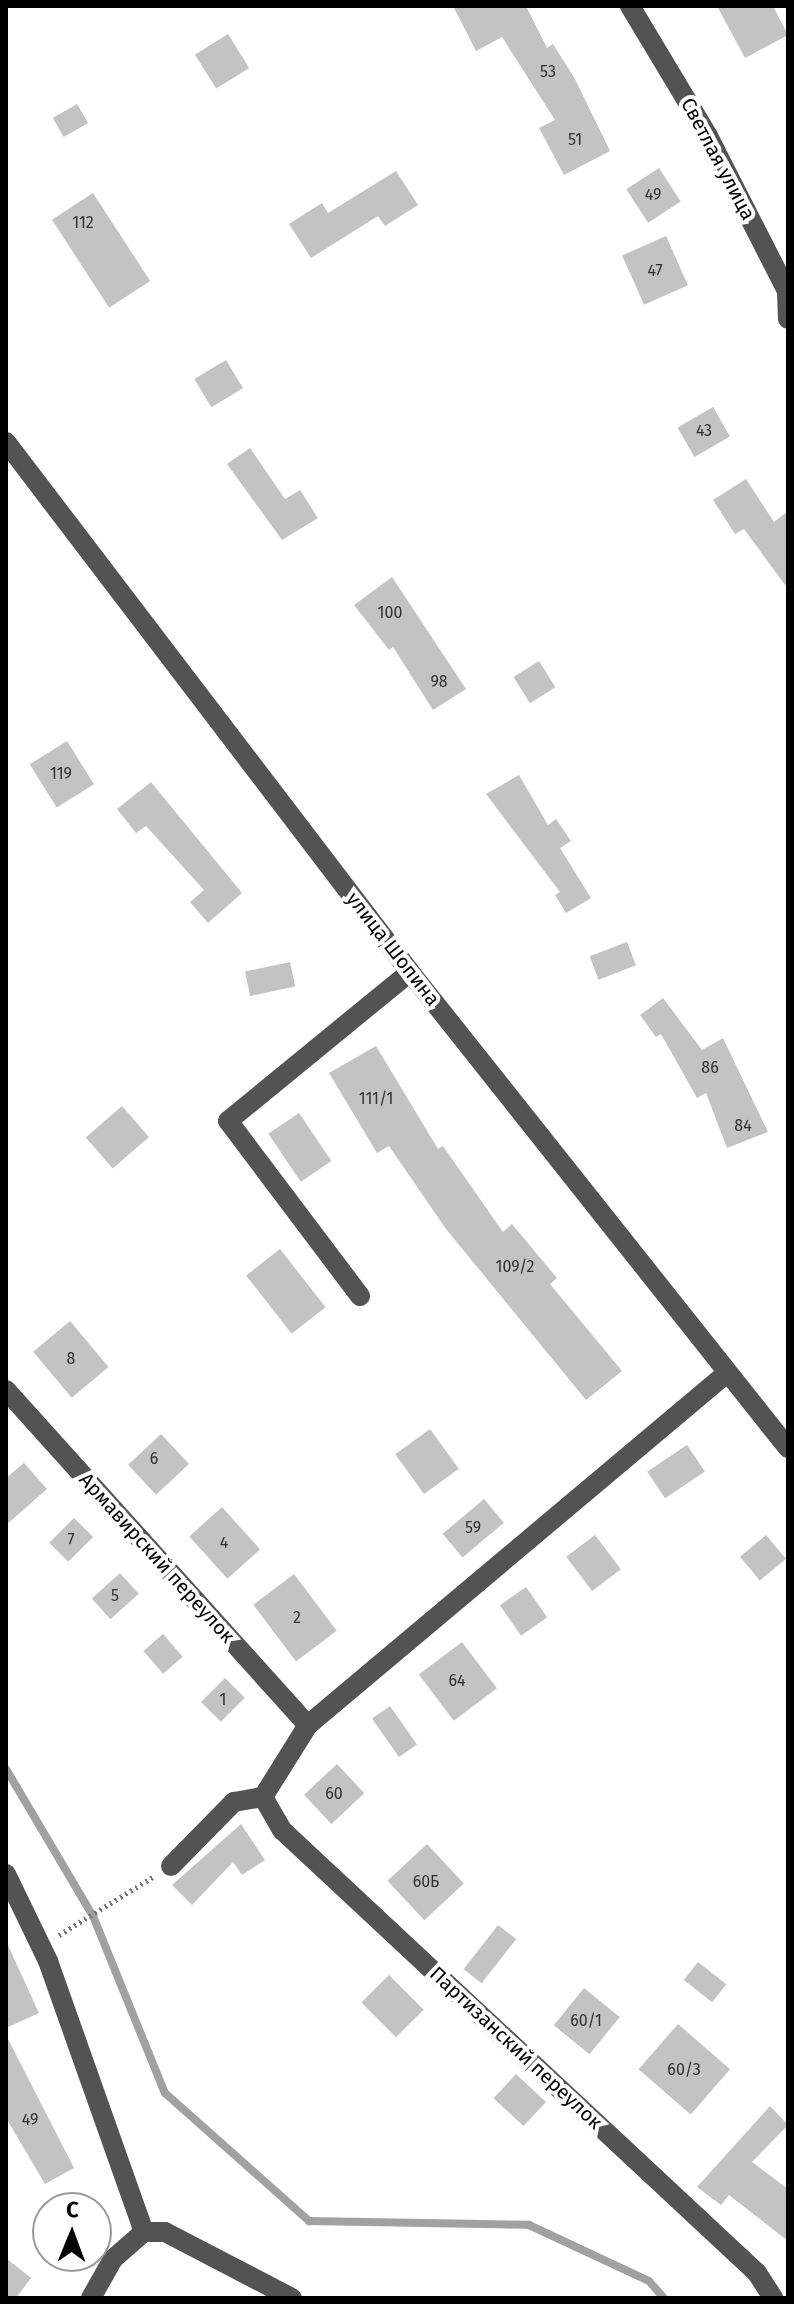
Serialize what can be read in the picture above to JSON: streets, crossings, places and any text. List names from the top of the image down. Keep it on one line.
{"streets":{"street":["Светлая улица","улица Шопина","Армавирский переулок","Партизанский переулок"]},"house_numbers":["53","51","49","112","47","43","100","98","119","86","111/1","84","109/2","8","6","59","7","4","5","2","64","1","60","60Б","60/1","60/3","49"],"north":"top"}
